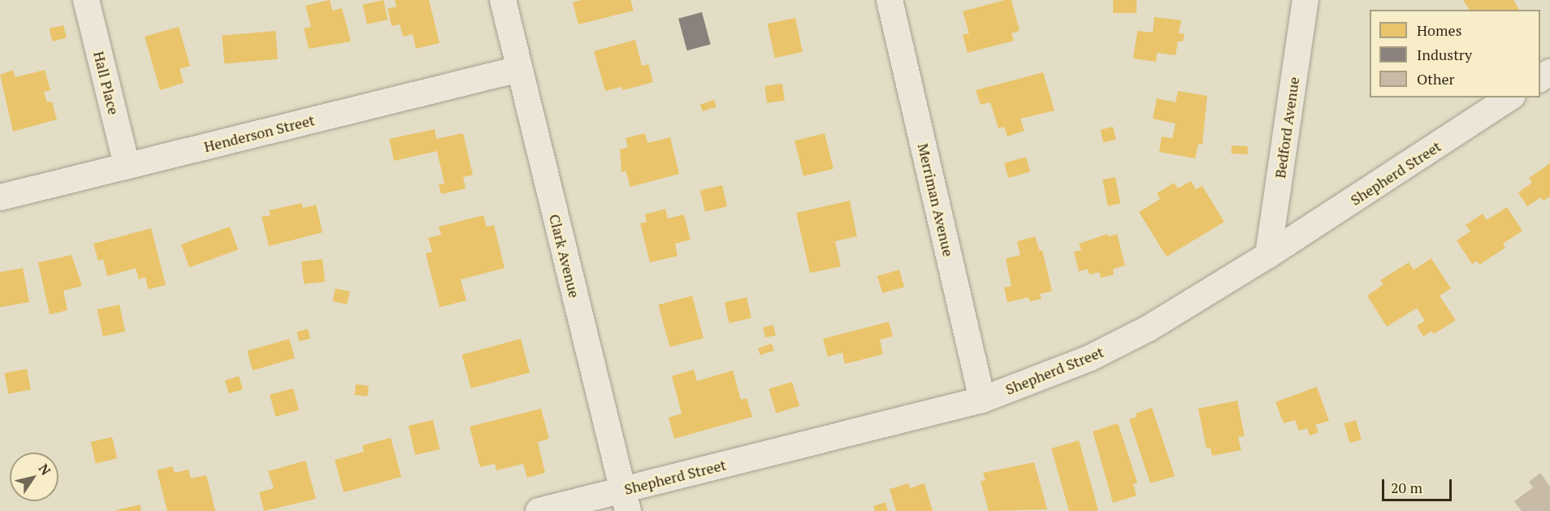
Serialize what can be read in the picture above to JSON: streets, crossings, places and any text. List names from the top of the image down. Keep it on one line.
{"streets":{"street":["Hall Place","Bedford Avenue","Henderson Street","Shepherd Street","Merriman Avenue","Clark Avenue"]},"crossings":[["Hall Place","Henderson Street"],["Bedford Avenue","Shepherd Street"],["Henderson Street","Clark Avenue"],["Shepherd Street","Merriman Avenue"],["Shepherd Street","Clark Avenue"]],"legend":["Homes","Industry","Other"],"scale_bar":"20 m","north":"top right"}
